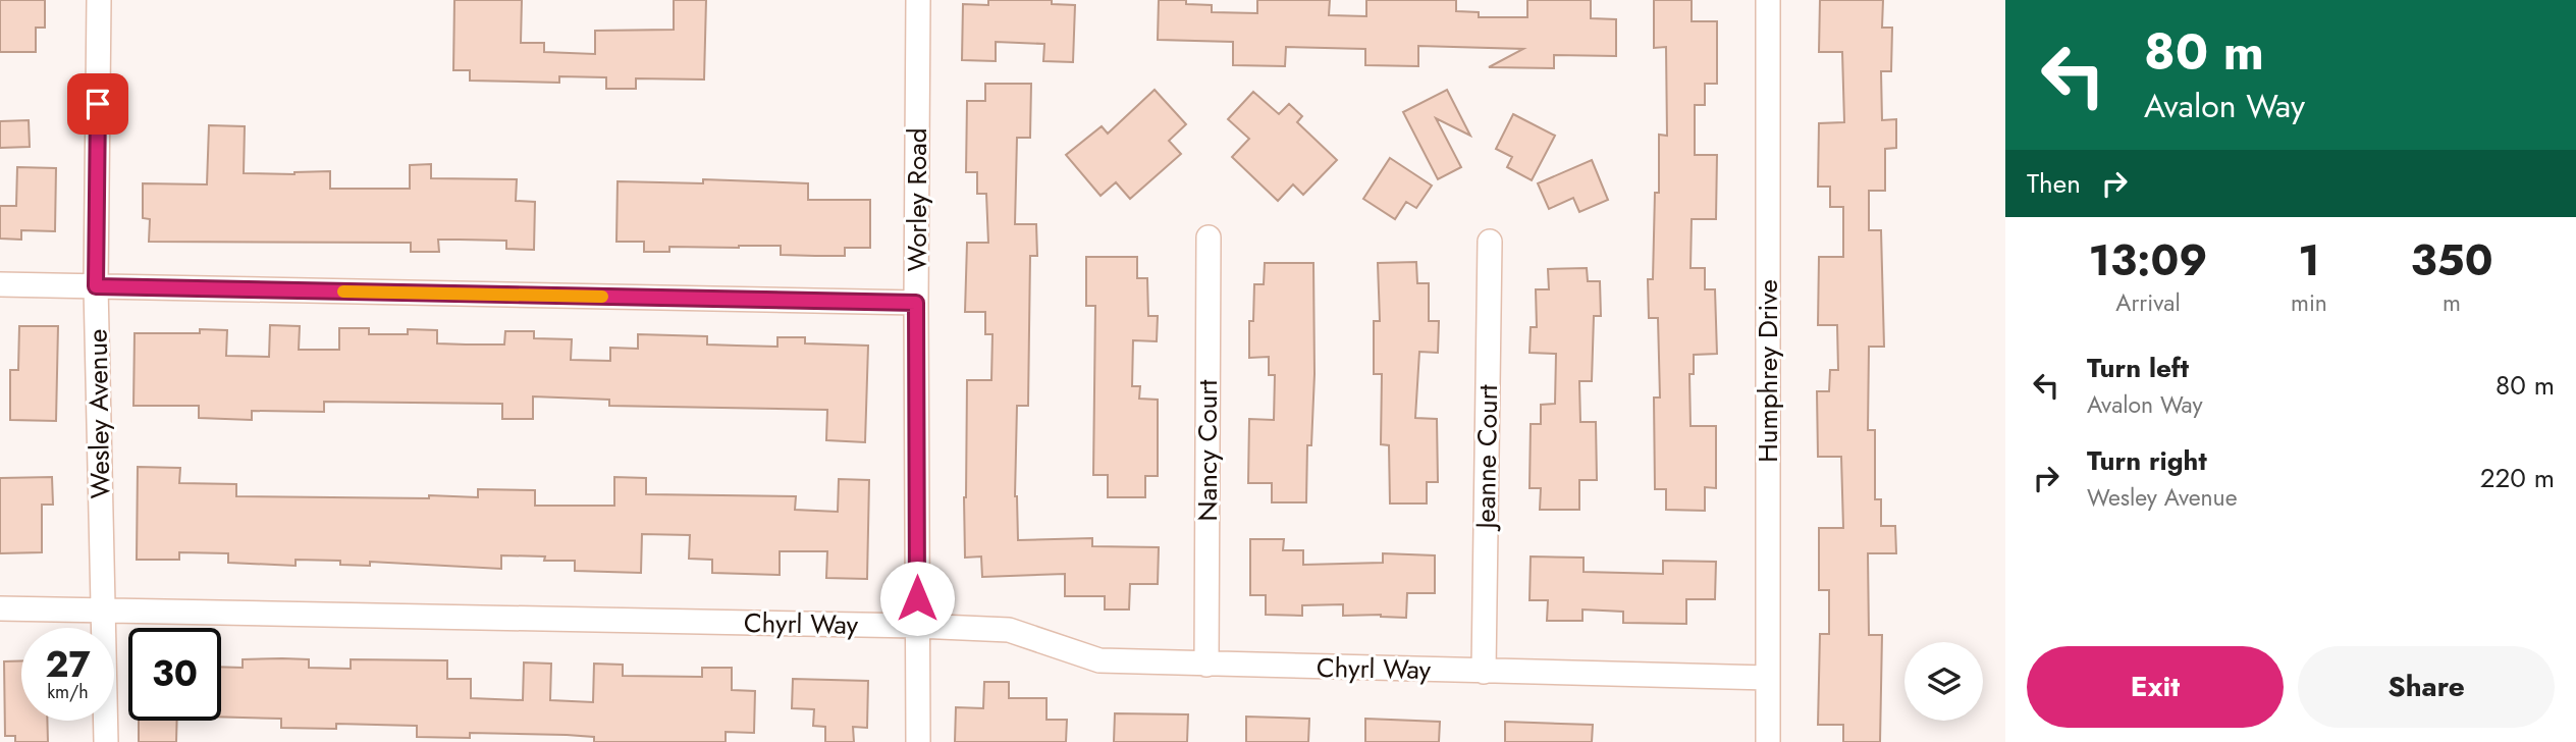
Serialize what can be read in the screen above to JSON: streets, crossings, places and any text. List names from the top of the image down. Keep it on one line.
{"streets":{"street":["Worley Road","Humphrey Drive","Wesley Avenue","Nancy Court","Jeanne Court","Chyrl Way"]},"crossings":[["Worley Road","Chyrl Way"],["Humphrey Drive","Chyrl Way"],["Wesley Avenue","Chyrl Way"],["Nancy Court","Chyrl Way"],["Jeanne Court","Chyrl Way"]],"page":{"turn":["80 m","Avalon Way"],"then":"Then","eta":["13:09","Arrival","1","min","350","m"],"list":[{"name":"Turn left","note":"Avalon Way","value":"80 m"},{"name":"Turn right","note":"Wesley Avenue","value":"220 m"}],"speed":"27 km/h","limit":"30","buttons":["Exit","Share"]}}
